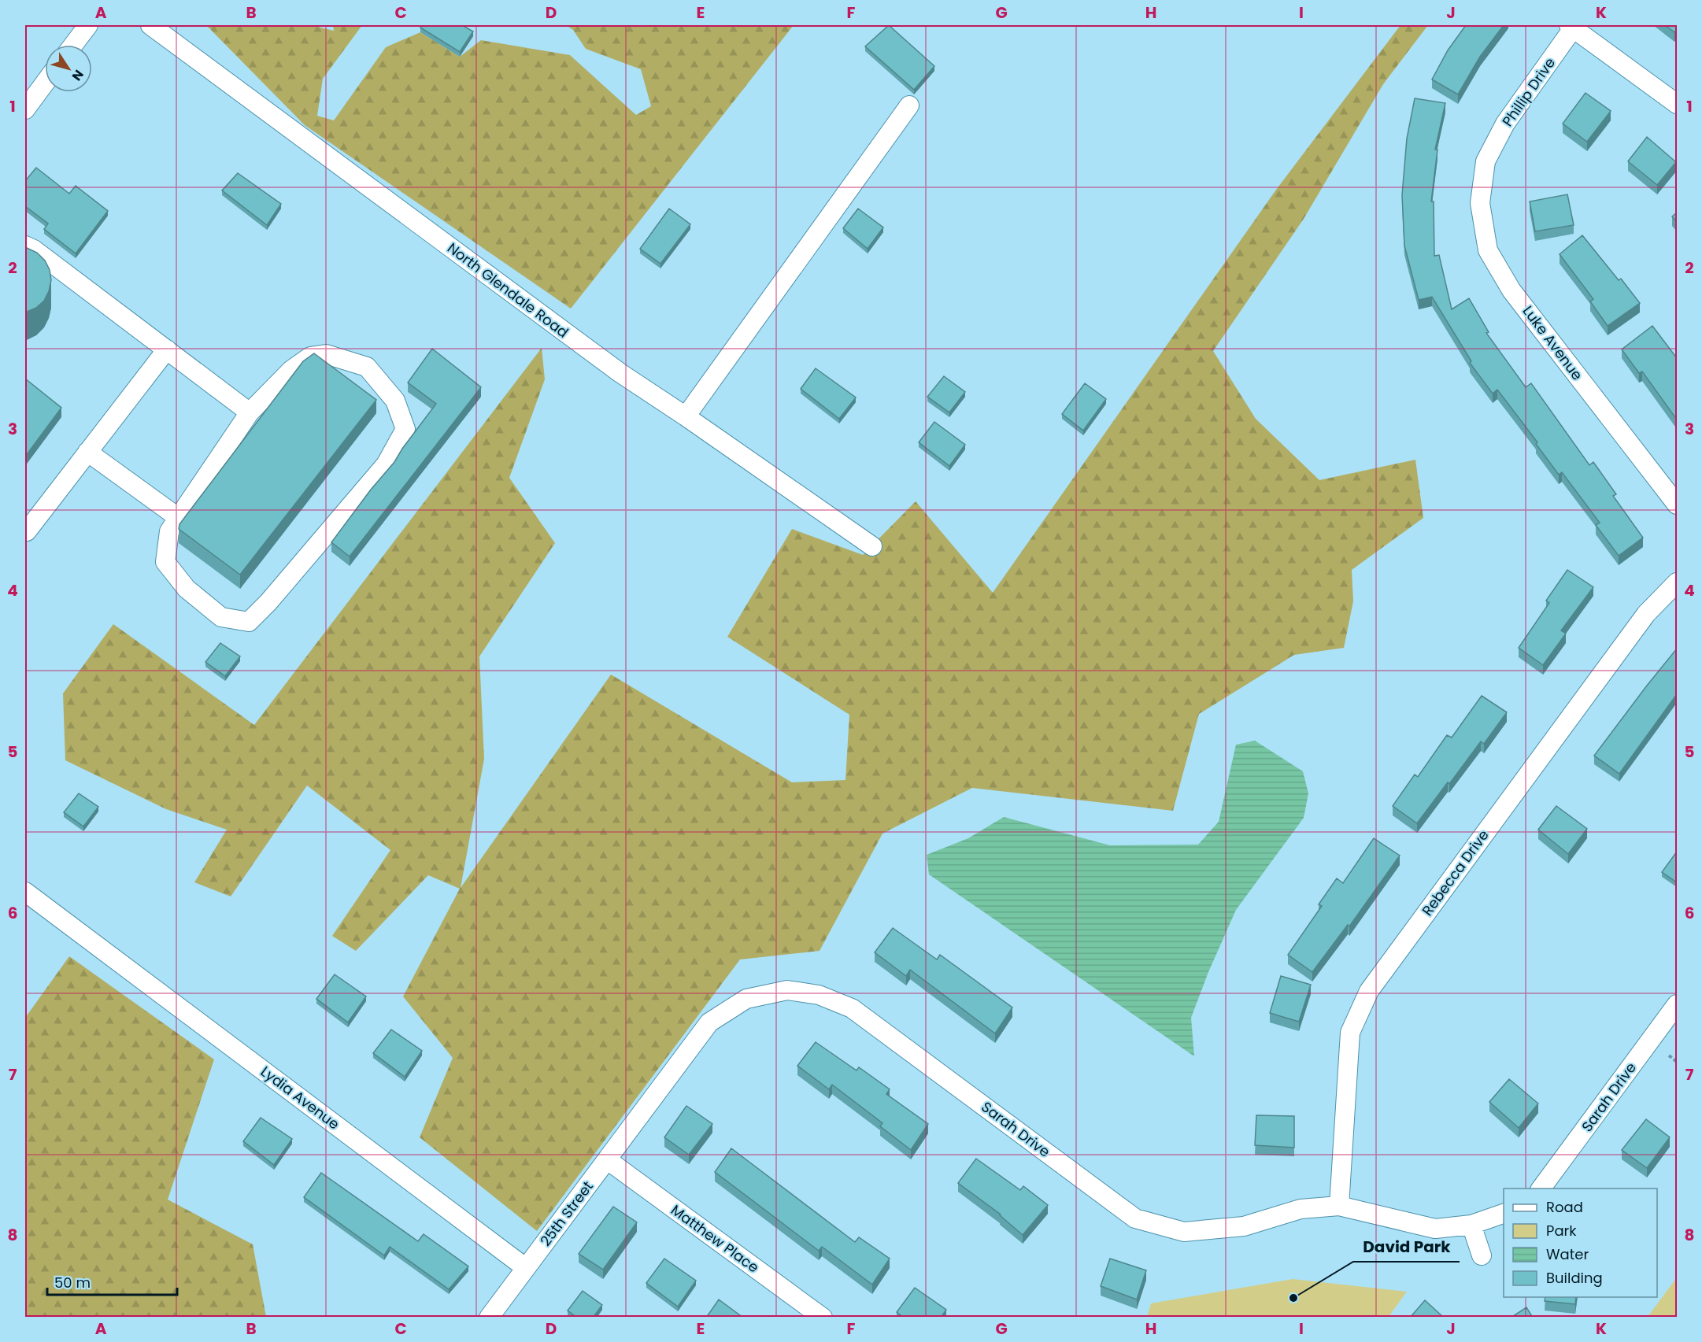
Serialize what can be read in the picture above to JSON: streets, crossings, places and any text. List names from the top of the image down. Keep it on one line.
{"streets":{"street":["Phillip Drive","North Glendale Road","Luke Avenue","Rebecca Drive","Sarah Drive","Lydia Avenue","25th Street","Matthew Place"]},"crossings":[["Phillip Drive","Luke Avenue"],["Rebecca Drive","Sarah Drive"],["Sarah Drive","25th Street"],["Sarah Drive","Matthew Place"],["Lydia Avenue","25th Street"],["25th Street","Matthew Place"]],"places":["David Park"],"legend":["Road","Park","Water","Building"],"scale_bar":"50 m","north":"bottom right","grid":{"columns":["A","B","C","D","E","F","G","H","I","J","K"],"rows":["1","2","3","4","5","6","7","8"]}}
